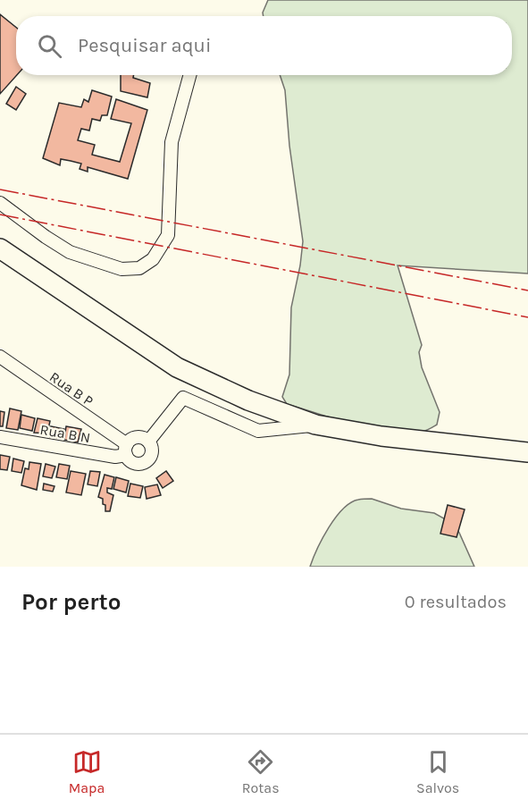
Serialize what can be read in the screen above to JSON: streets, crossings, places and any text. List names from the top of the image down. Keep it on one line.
{"streets":{"street":["Rua B P","Rua B N"]},"crossings":[["Rua B P","Rua B N"]],"page":{"search":"Pesquisar aqui","heading":["Por perto","0 resultados"],"nav":["Mapa","Rotas","Salvos"]}}
